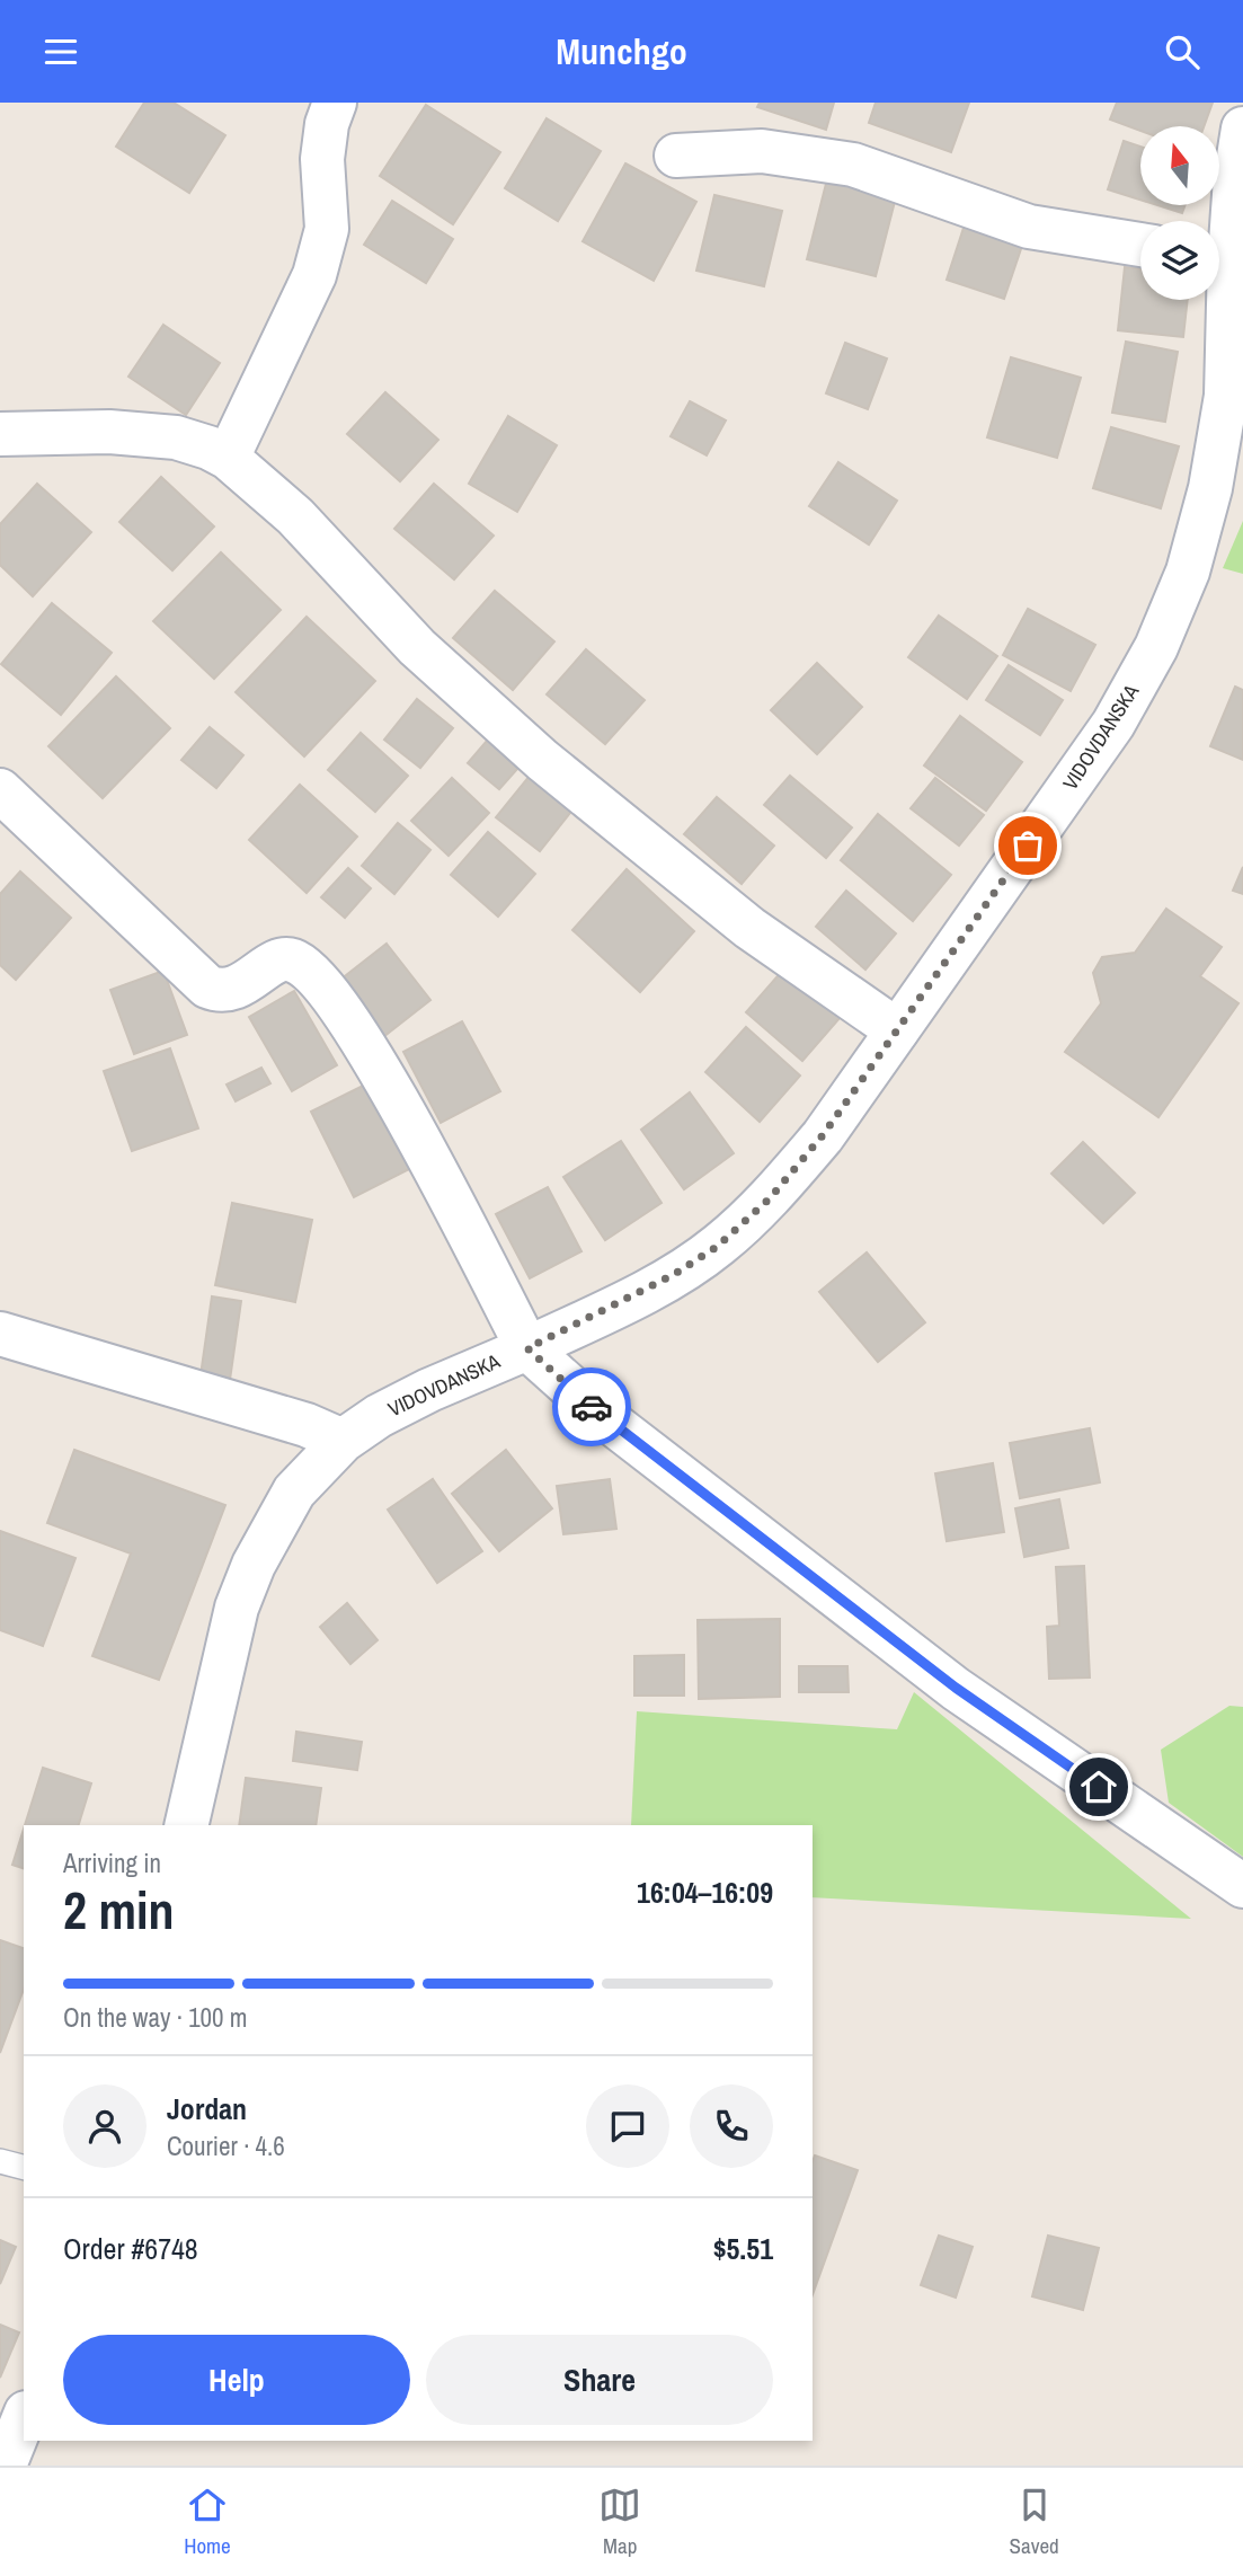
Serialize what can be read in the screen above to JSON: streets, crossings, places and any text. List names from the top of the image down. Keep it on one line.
{"streets":{"street":["VIDOVDANSKA"]},"north":"top","page":{"header":"Munchgo","heading":["2 min","Arriving in","16:04–16:09"],"panel":["Jordan","Courier · 4.6","Order #6748","$5.51"],"bar":"On the way · 100 m","buttons":["Help","Share"],"tabs":["Home","Map","Saved"]}}
